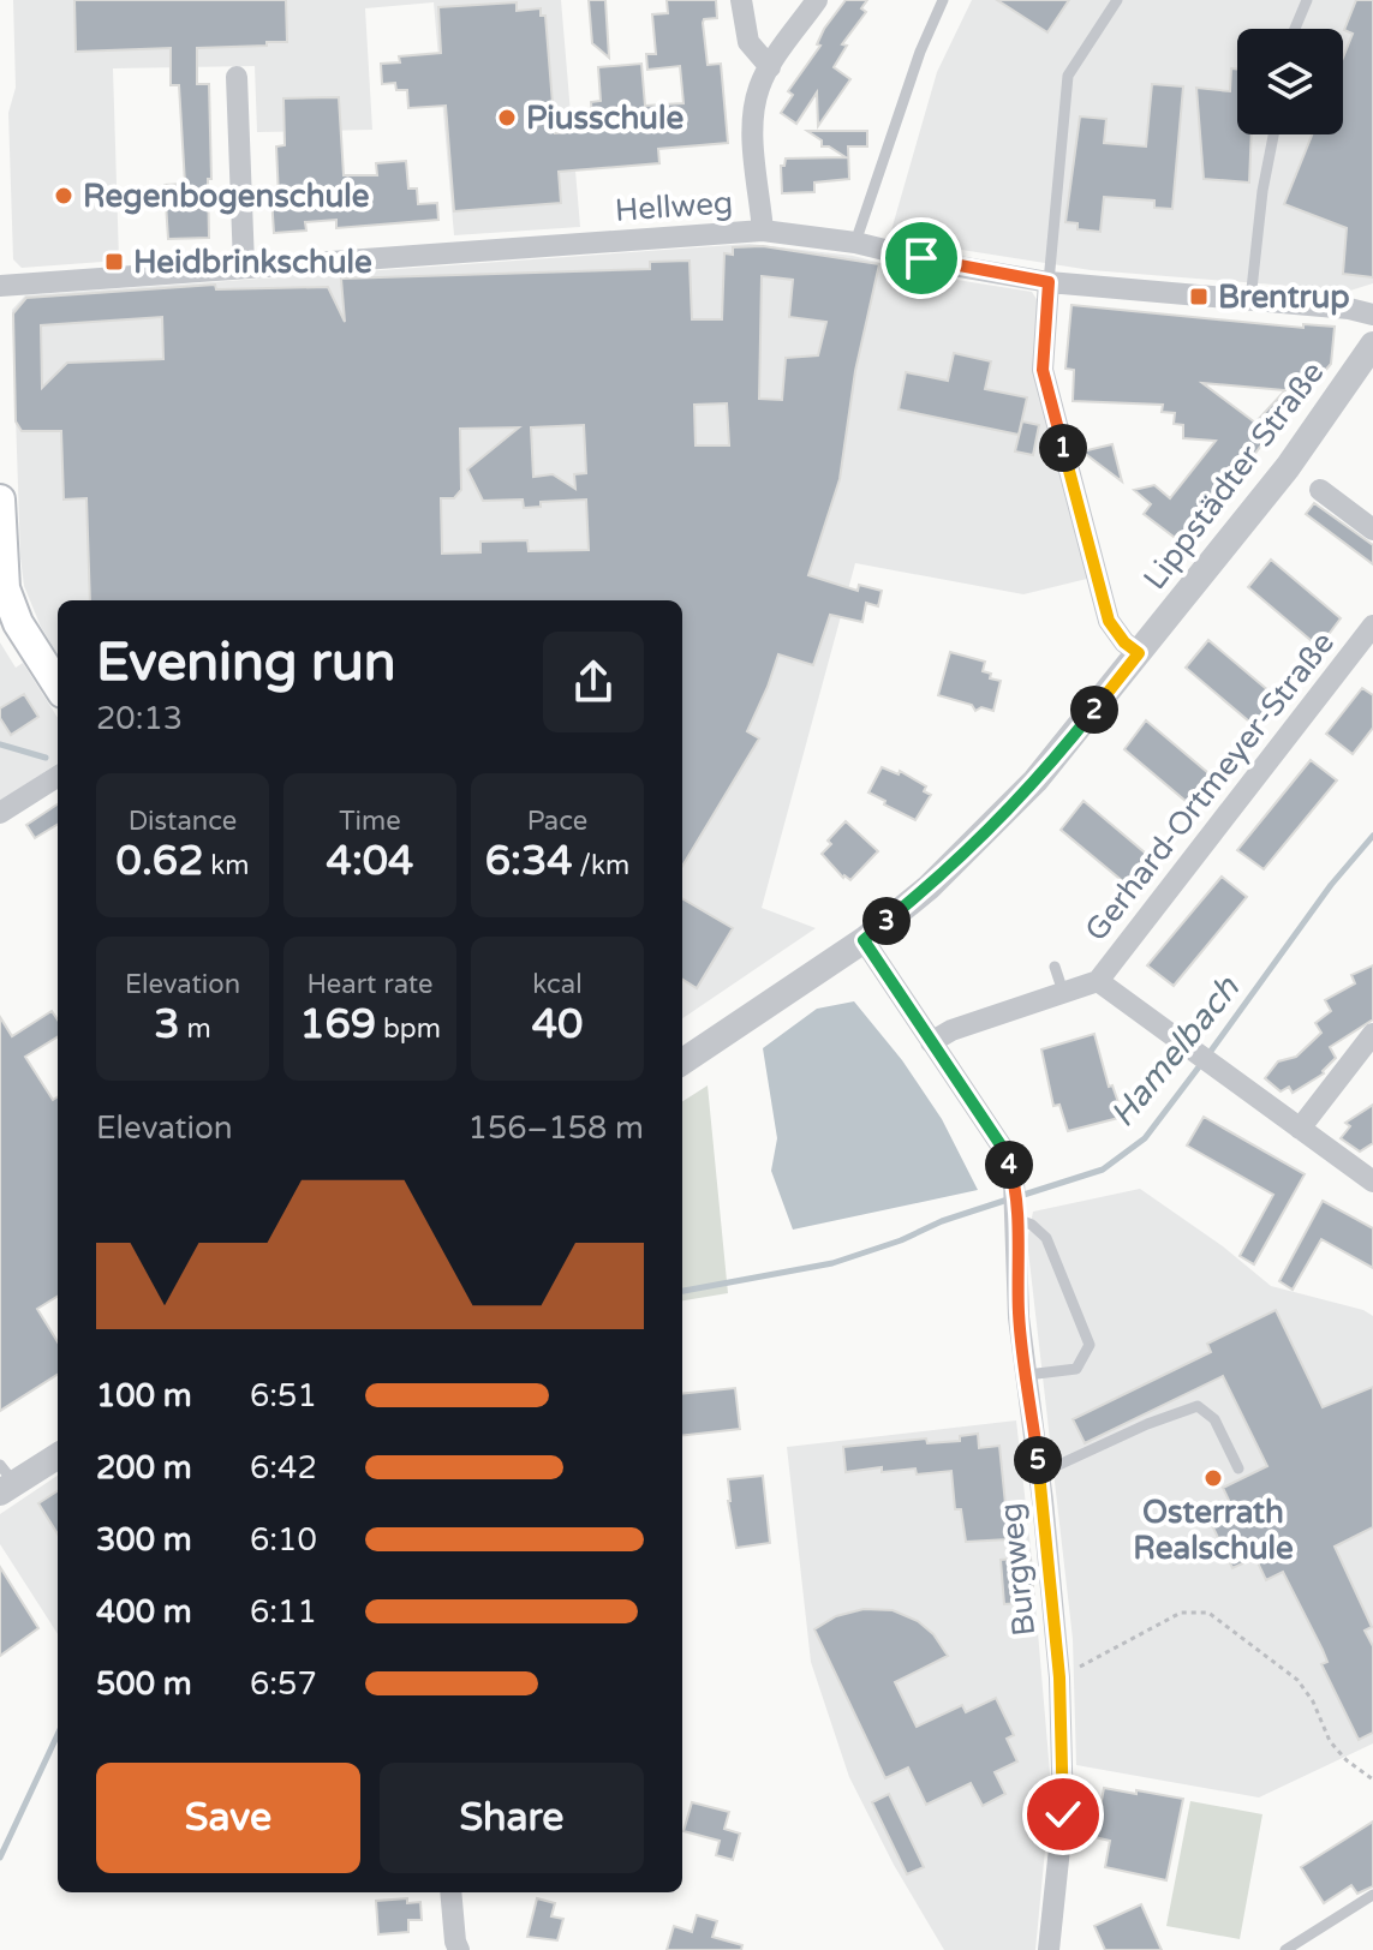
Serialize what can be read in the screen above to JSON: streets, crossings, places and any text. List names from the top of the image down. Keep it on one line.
{"streets":{"street":["Hellweg","Lippstädter Straße","Gerhard-Ortmeyer-Straße","Burgweg"]},"crossings":[["Lippstädter Straße","Burgweg"],["Gerhard-Ortmeyer-Straße","Burgweg"]],"water":["Hamelbach"],"places":{"other":["Piusschule","Regenbogenschule","Osterrath Realschule"],"transit":["Heidbrinkschule","Brentrup"]},"page":{"pins":["1","2","3","4","5"],"heading":["Evening run","20:13"],"stats":[["Distance","0.62 km"],["Time","4:04"],["Pace","6:34 /km"],["Elevation","3 m"],["Heart rate","169 bpm"],["kcal","40"]],"chart":["Elevation","156–158 m"],"list":[{"name":"100 m","note":"6:51"},{"name":"200 m","note":"6:42"},{"name":"300 m","note":"6:10"},{"name":"400 m","note":"6:11"},{"name":"500 m","note":"6:57"}],"buttons":["Save","Share"]}}
